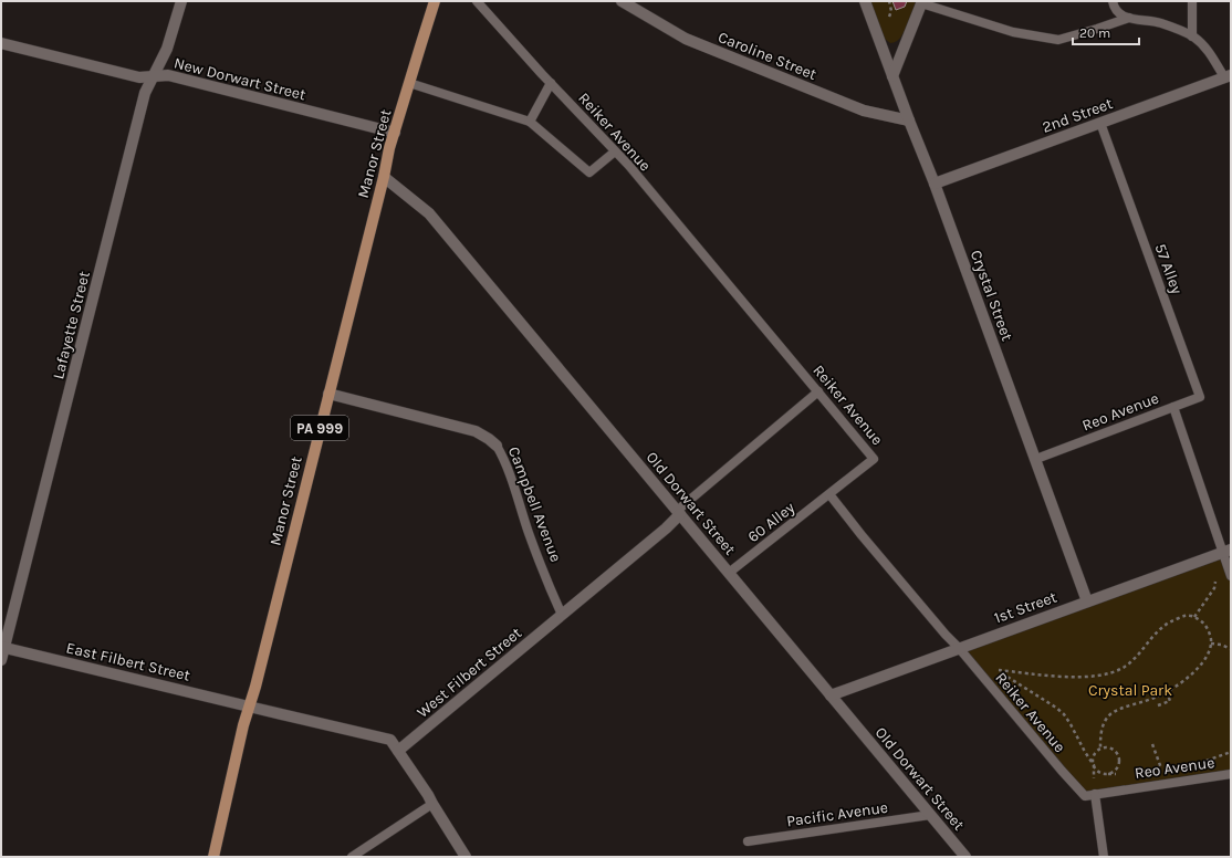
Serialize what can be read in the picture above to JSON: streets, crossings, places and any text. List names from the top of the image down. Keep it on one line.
{"streets":{"main road":["Manor Street","PA 999"],"street":["Caroline Street","New Dorwart Street","2nd Street","Crystal Street","Lafayette Street","Old Dorwart Street","Campbell Avenue","1st Street","East Filbert Street","West Filbert Street"],"lane":["Reiker Avenue","57 Alley","Reo Avenue","60 Alley","Pacific Avenue"]},"crossings":[["Caroline Street","Crystal Street"],["New Dorwart Street","Manor Street"],["New Dorwart Street","Lafayette Street"],["2nd Street","57 Alley"],["2nd Street","Crystal Street"],["Reiker Avenue","Reo Avenue"],["Reiker Avenue","60 Alley"],["Reiker Avenue","1st Street"],["Manor Street","Old Dorwart Street"],["Manor Street","Campbell Avenue"],["Manor Street","East Filbert Street"],["57 Alley","Reo Avenue"],["Crystal Street","Reo Avenue"],["Crystal Street","1st Street"],["Lafayette Street","East Filbert Street"],["Reo Avenue","1st Street"],["Old Dorwart Street","60 Alley"],["Old Dorwart Street","1st Street"],["Old Dorwart Street","West Filbert Street"],["Old Dorwart Street","Pacific Avenue"],["Campbell Avenue","West Filbert Street"]],"parks":["Crystal Park"],"scale_bar":"20 m"}
